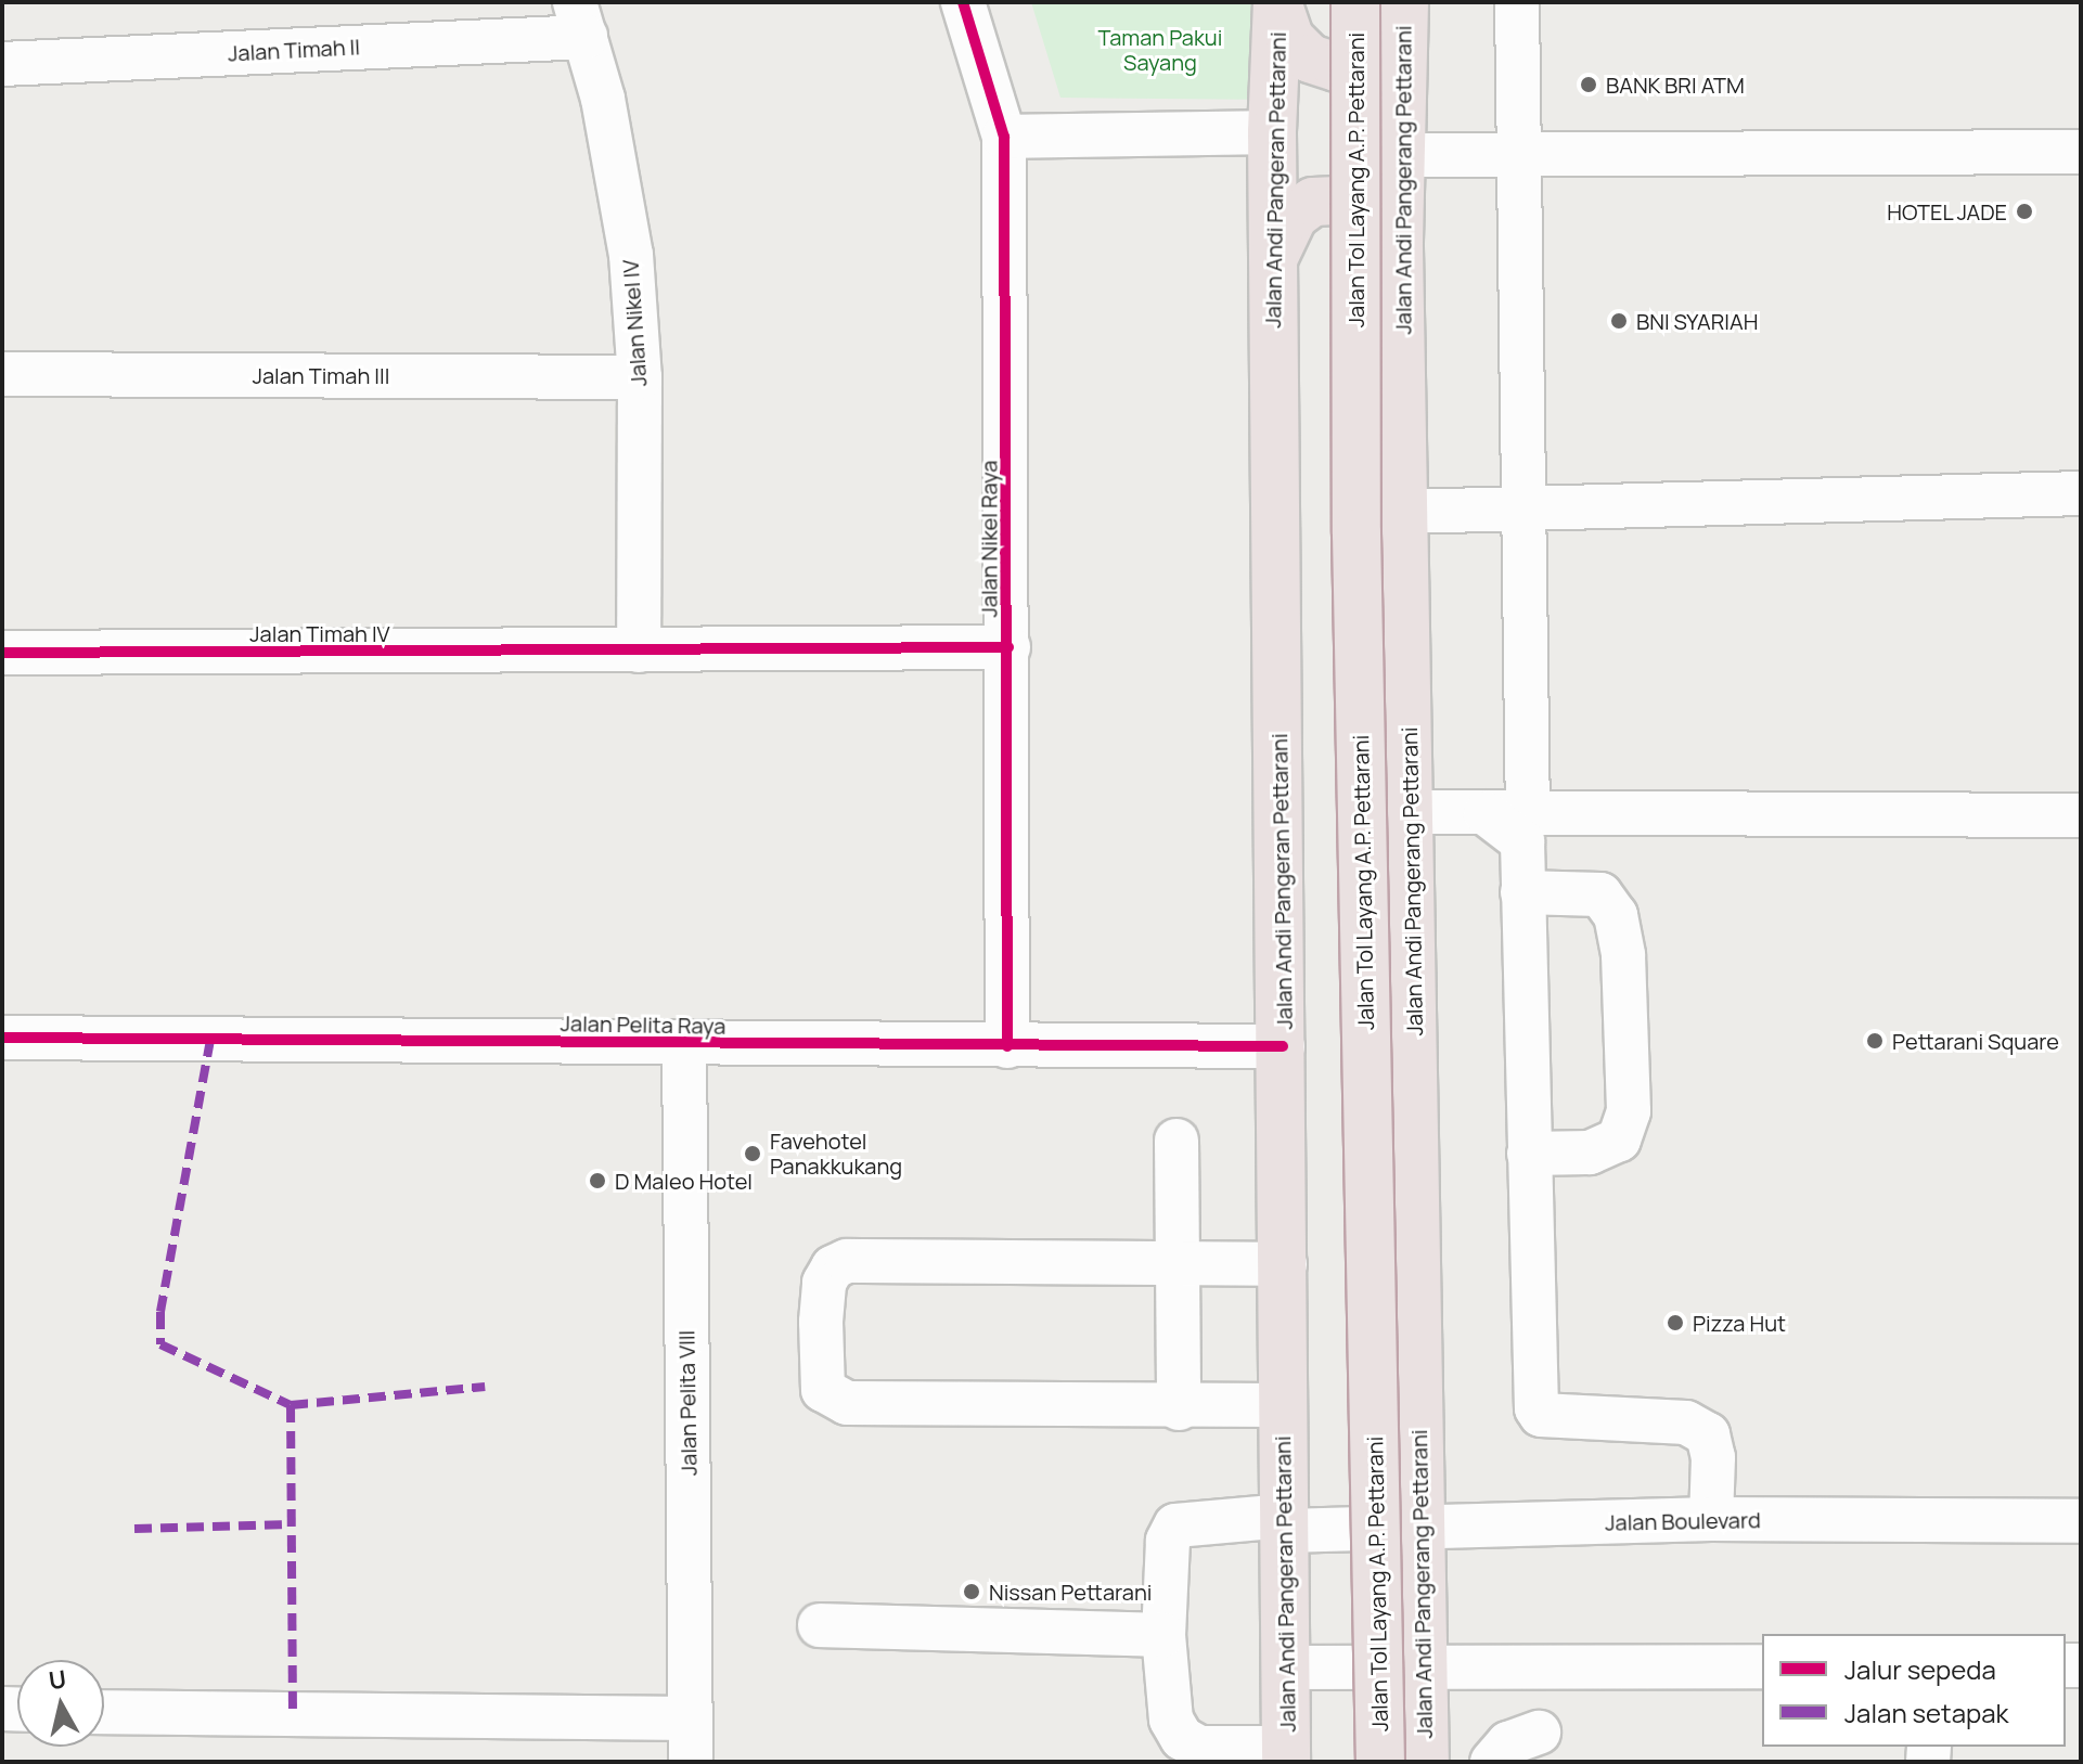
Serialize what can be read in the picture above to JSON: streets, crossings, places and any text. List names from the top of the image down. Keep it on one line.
{"streets":{"highway":["Jalan Andi Pangeran Pettarani","Jalan Tol Layang A.P. Pettarani","Jalan Andi Pangerang Pettarani"],"street":["Jalan Timah II","Jalan Nikel IV","Jalan Timah III","Jalan Nikel Raya","Jalan Timah IV","Jalan Pelita Raya","Jalan Pelita VIII","Jalan Boulevard"]},"crossings":[["Jalan Timah II","Jalan Nikel IV"],["Jalan Andi Pangeran Pettarani","Jalan Pelita Raya"],["Jalan Andi Pangeran Pettarani","Jalan Boulevard"],["Jalan Andi Pangerang Pettarani","Jalan Boulevard"],["Jalan Nikel IV","Jalan Timah III"],["Jalan Nikel IV","Jalan Timah IV"],["Jalan Nikel Raya","Jalan Timah IV"],["Jalan Nikel Raya","Jalan Pelita Raya"],["Jalan Pelita Raya","Jalan Pelita VIII"]],"parks":["Taman Pakui Sayang"],"places":["BANK BRI ATM","HOTEL JADE","BNI SYARIAH","Pettarani Square","Favehotel Panakkukang","D Maleo Hotel","Pizza Hut","Nissan Pettarani"],"legend":["Jalur sepeda","Jalan setapak"],"north":"top"}
